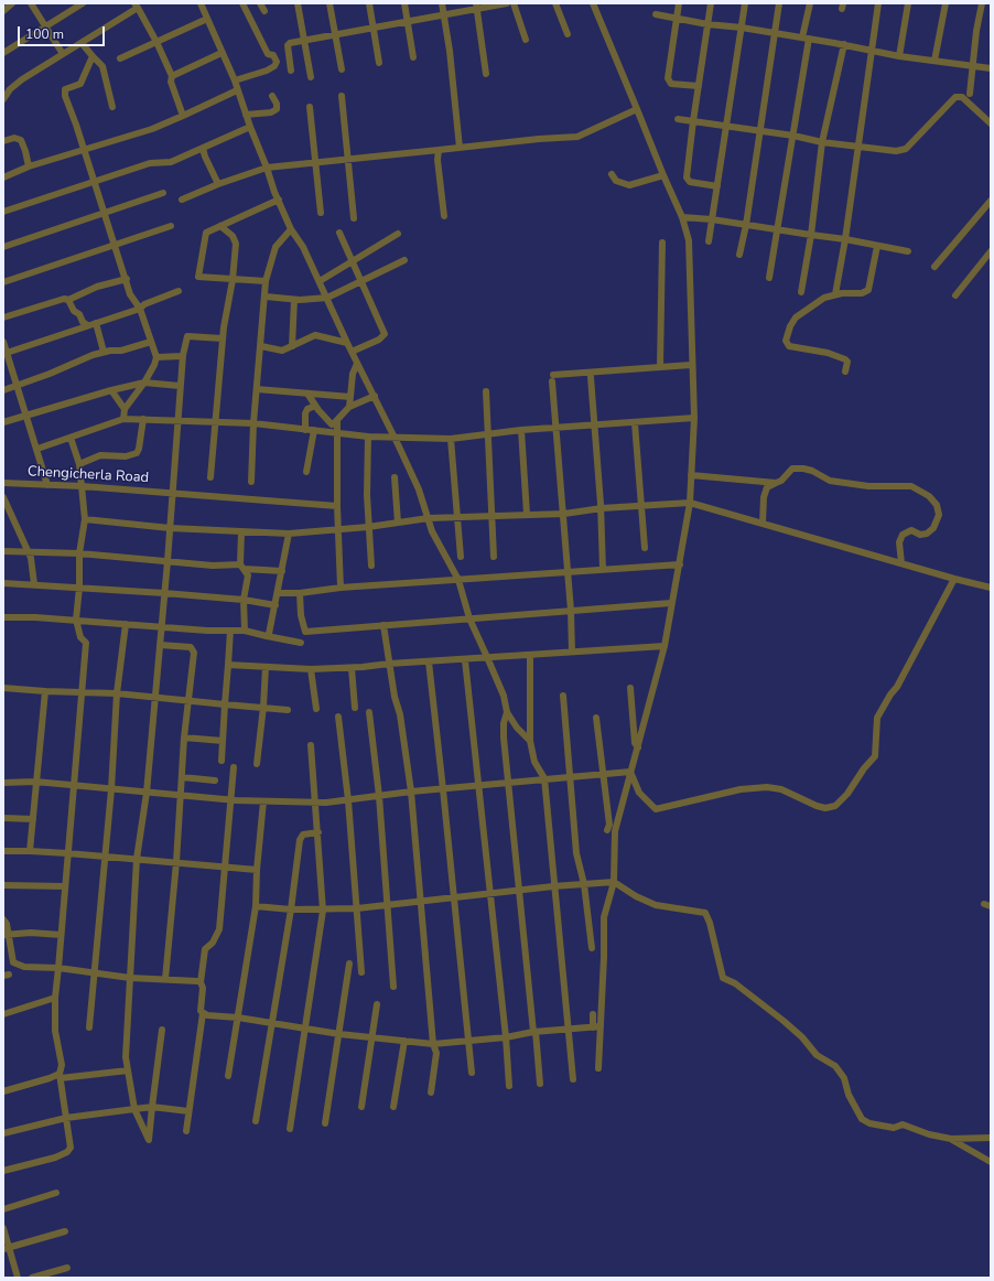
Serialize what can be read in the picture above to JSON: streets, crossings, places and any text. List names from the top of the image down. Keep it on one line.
{"streets":{"street":["Chengicherla Road"]},"scale_bar":"100 m"}
